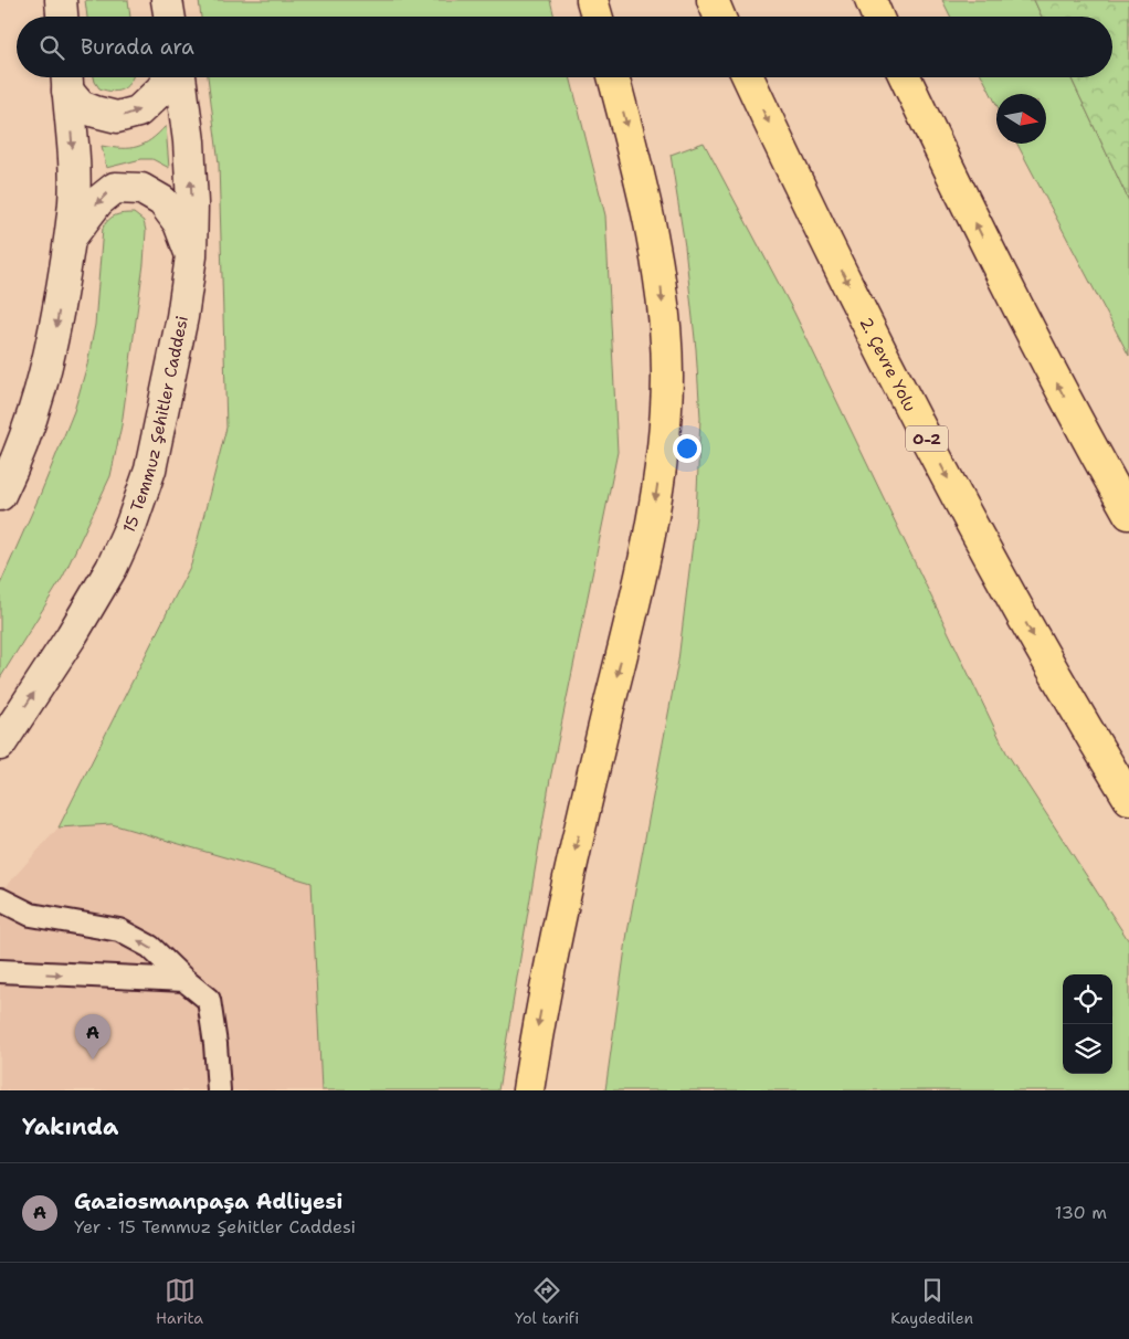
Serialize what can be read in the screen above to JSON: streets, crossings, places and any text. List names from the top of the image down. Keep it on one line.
{"streets":{"highway":["2. Çevre Yolu","O-2"],"main road":["15 Temmuz Şehitler Caddesi"]},"north":"right","page":{"search":"Burada ara","pins":"A","heading":"Yakında","list":[{"mark":"A","name":"Gaziosmanpaşa Adliyesi","note":"Yer · 15 Temmuz Şehitler Caddesi","value":"130 m"}],"nav":["Harita","Yol tarifi","Kaydedilen"]}}
